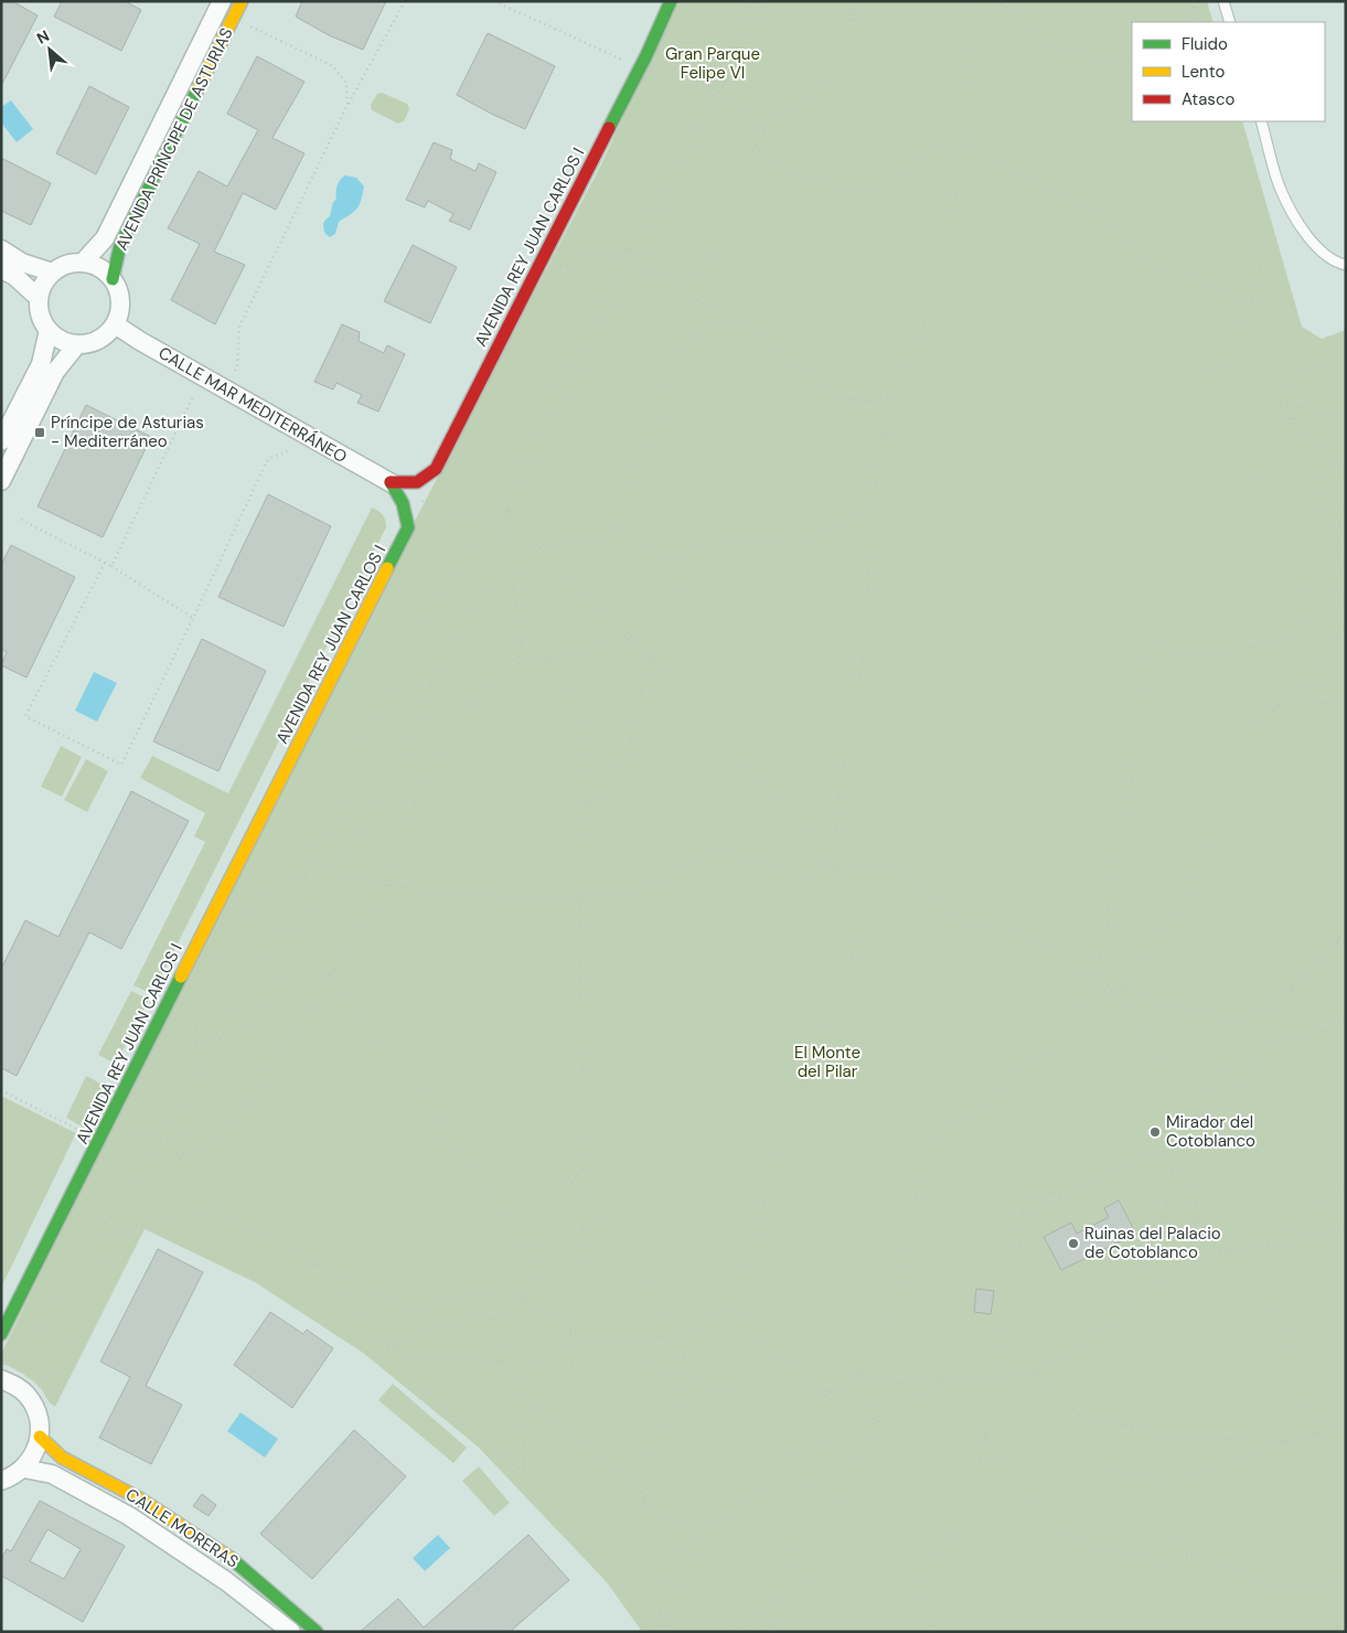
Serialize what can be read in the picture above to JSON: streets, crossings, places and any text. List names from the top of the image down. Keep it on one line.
{"streets":{"street":["AVENIDA PRÍNCIPE DE ASTURIAS","AVENIDA REY JUAN CARLOS I","CALLE MAR MEDITERRÁNEO","CALLE MORERAS"]},"crossings":[["AVENIDA PRÍNCIPE DE ASTURIAS","CALLE MAR MEDITERRÁNEO"],["AVENIDA REY JUAN CARLOS I","CALLE MAR MEDITERRÁNEO"]],"parks":["Gran Parque Felipe VI","El Monte del Pilar"],"places":{"transit":["Príncipe de Asturias - Mediterráneo"],"other":["Mirador del Cotoblanco","Ruinas del Palacio de Cotoblanco"]},"legend":["Fluido","Lento","Atasco"],"north":"top left"}
